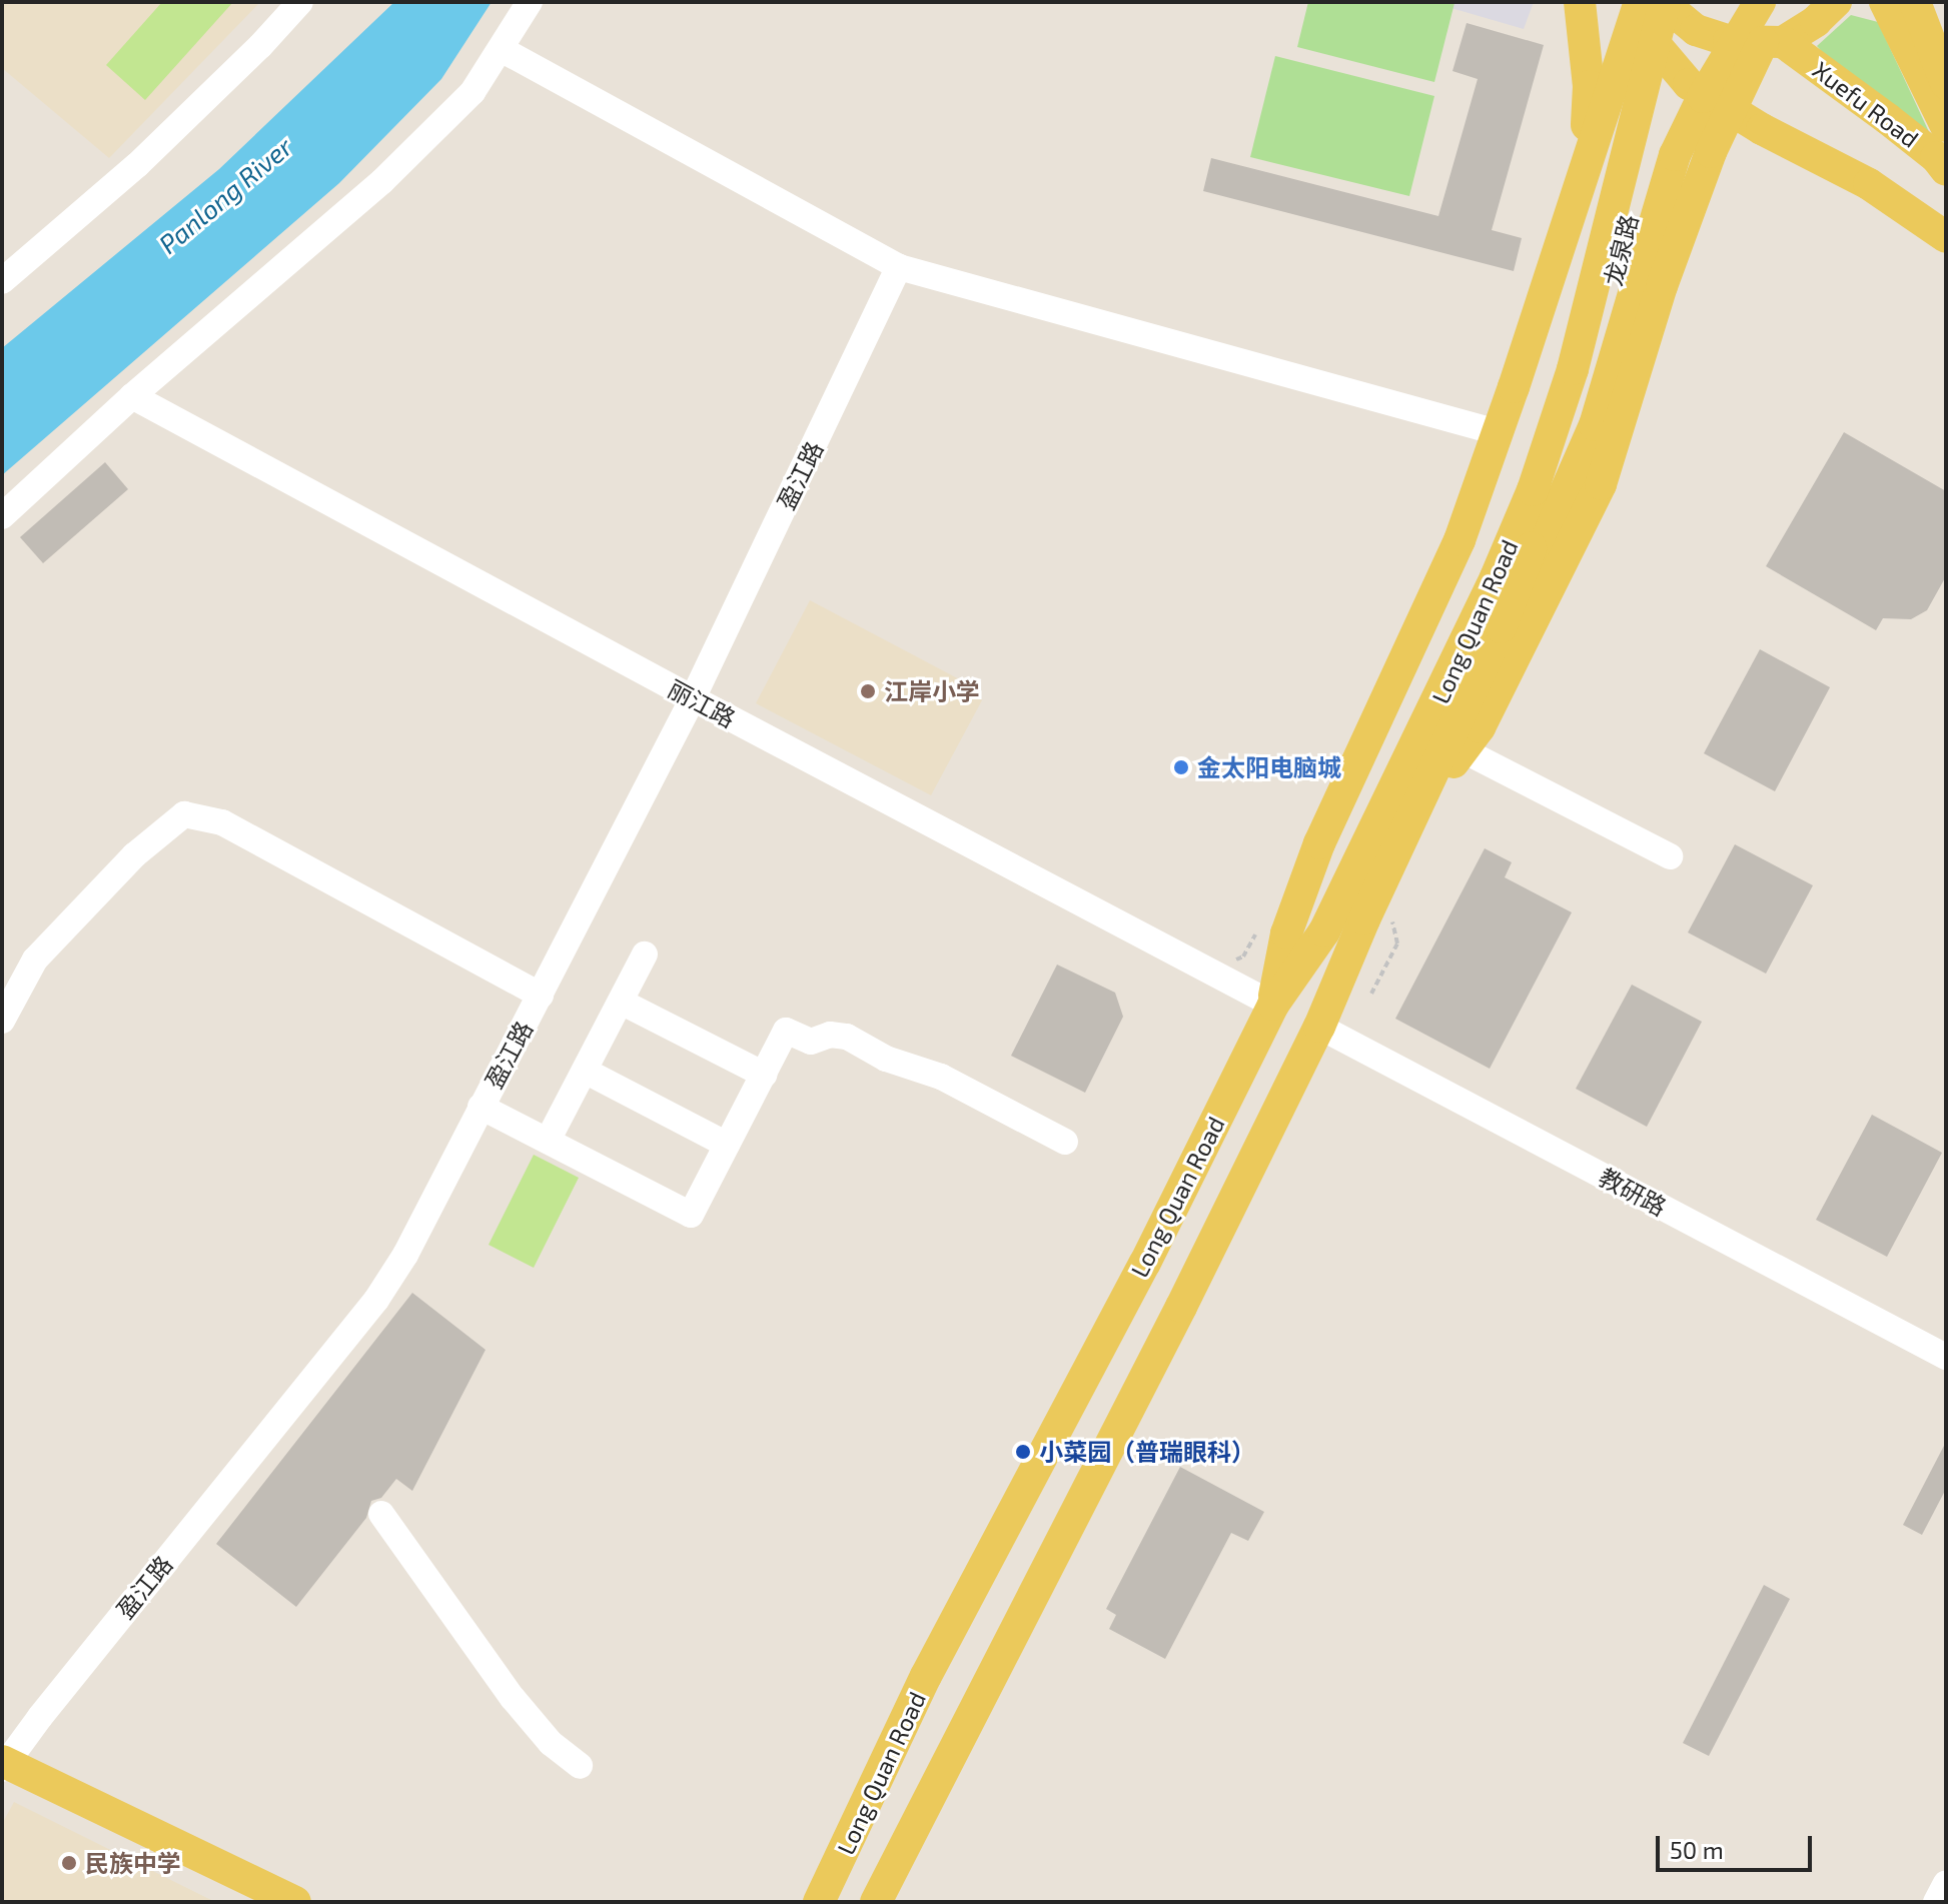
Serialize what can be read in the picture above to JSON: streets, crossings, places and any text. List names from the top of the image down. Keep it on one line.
{"streets":{"main road":["Xuefu Road","龙泉路","Long Quan Road"],"street":["盈江路","丽江路","教研路"]},"crossings":[["龙泉路","Long Quan Road"],["盈江路","丽江路"],["Long Quan Road","丽江路"],["Long Quan Road","教研路"]],"water":["Panlong River"],"places":["江岸小学","金太阳电脑城","小菜园（普瑞眼科）","民族中学"],"scale_bar":"50 m"}
